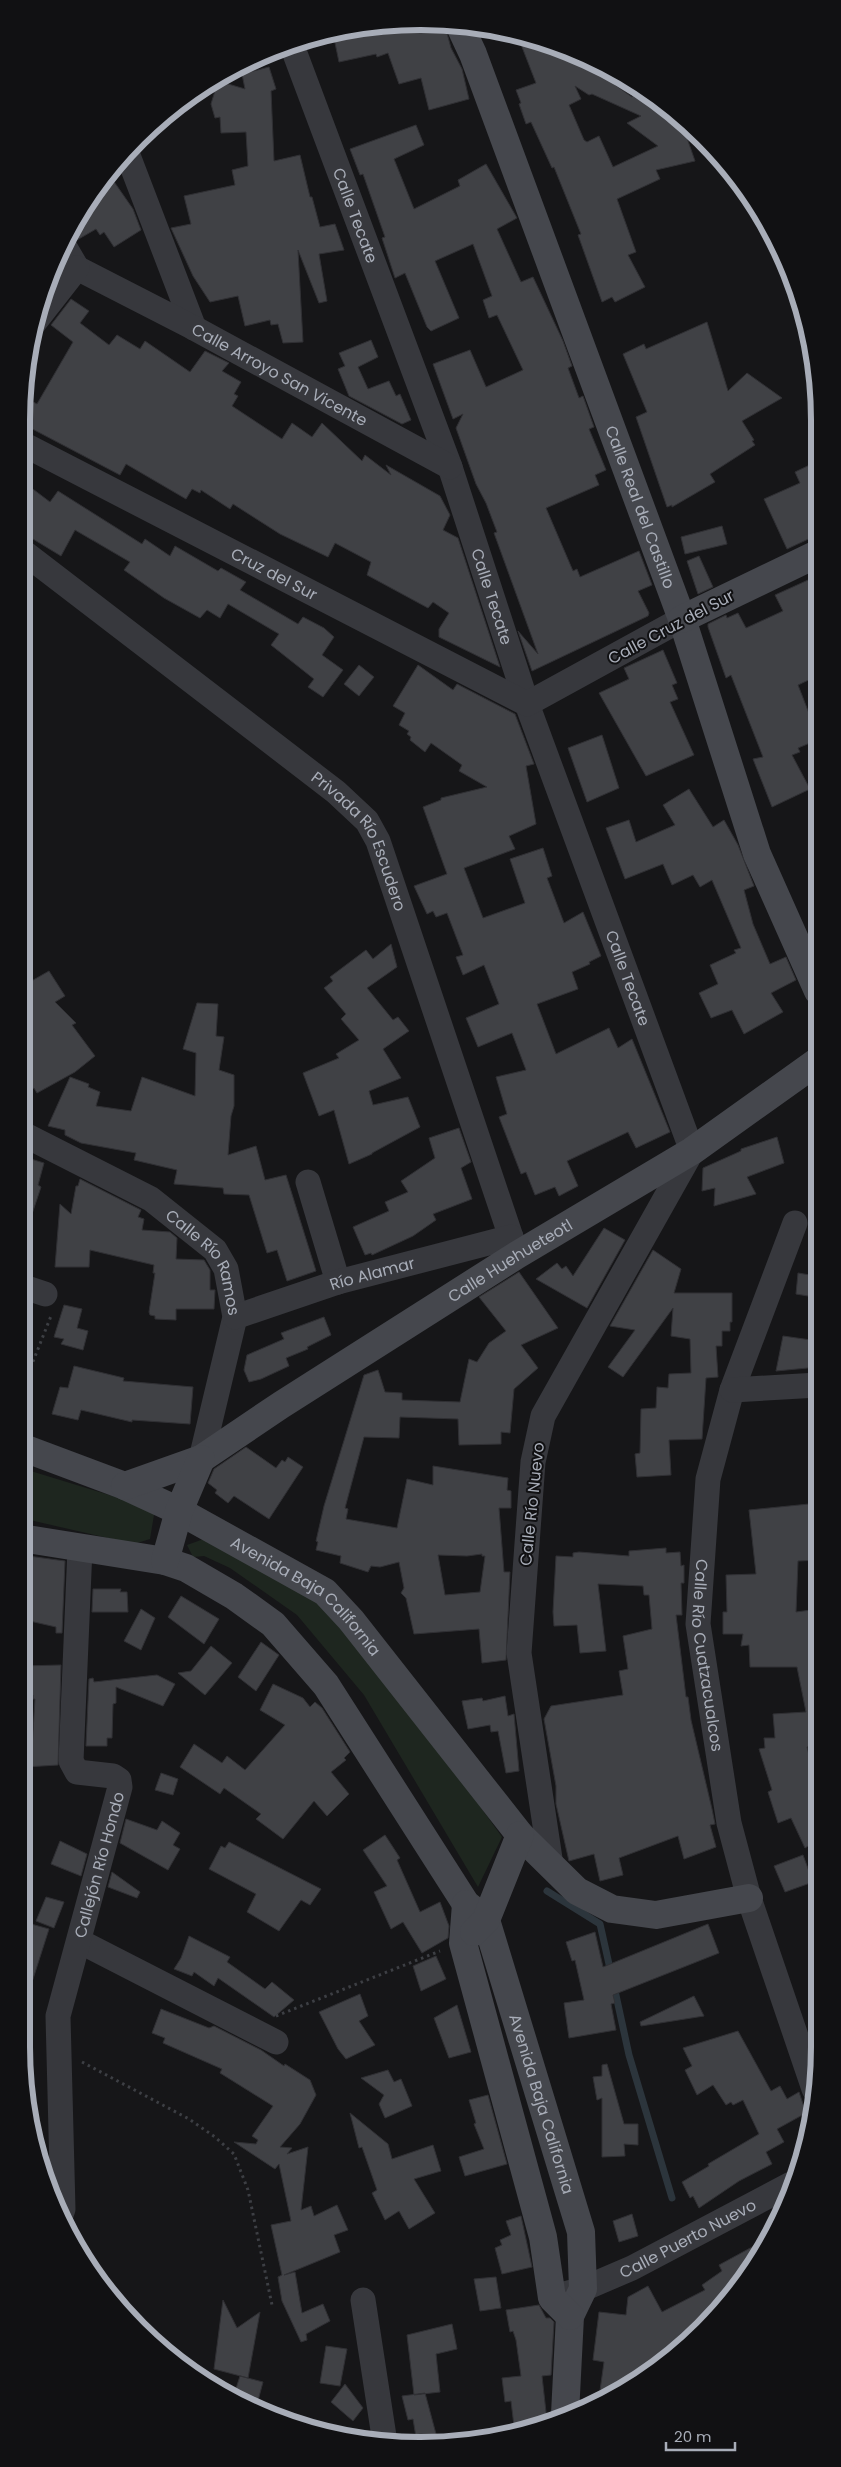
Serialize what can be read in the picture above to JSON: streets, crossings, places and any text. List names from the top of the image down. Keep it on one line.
{"streets":{"street":["Calle Tecate","Calle Arroyo San Vicente","Calle Real del Castillo","Cruz del Sur","Calle Cruz del Sur","Privada Río Escudero","Calle Huehueteotl","Calle Río Ramos","Río Alamar","Calle Río Nuevo","Avenida Baja California","Calle Río Cuatzacualcos","Callejón Río Hondo","Calle Puerto Nuevo"]},"crossings":[["Calle Tecate","Calle Arroyo San Vicente"],["Calle Tecate","Cruz del Sur"],["Calle Tecate","Calle Cruz del Sur"],["Calle Tecate","Calle Huehueteotl"],["Calle Tecate","Calle Río Nuevo"],["Calle Real del Castillo","Calle Cruz del Sur"],["Cruz del Sur","Calle Cruz del Sur"],["Privada Río Escudero","Calle Huehueteotl"],["Privada Río Escudero","Río Alamar"],["Calle Huehueteotl","Calle Río Ramos"],["Calle Huehueteotl","Río Alamar"],["Calle Huehueteotl","Calle Río Nuevo"],["Calle Huehueteotl","Avenida Baja California"],["Calle Río Ramos","Río Alamar"],["Calle Río Ramos","Avenida Baja California"],["Calle Río Nuevo","Avenida Baja California"],["Avenida Baja California","Calle Río Cuatzacualcos"],["Avenida Baja California","Callejón Río Hondo"],["Avenida Baja California","Calle Puerto Nuevo"]],"scale_bar":"20 m"}
